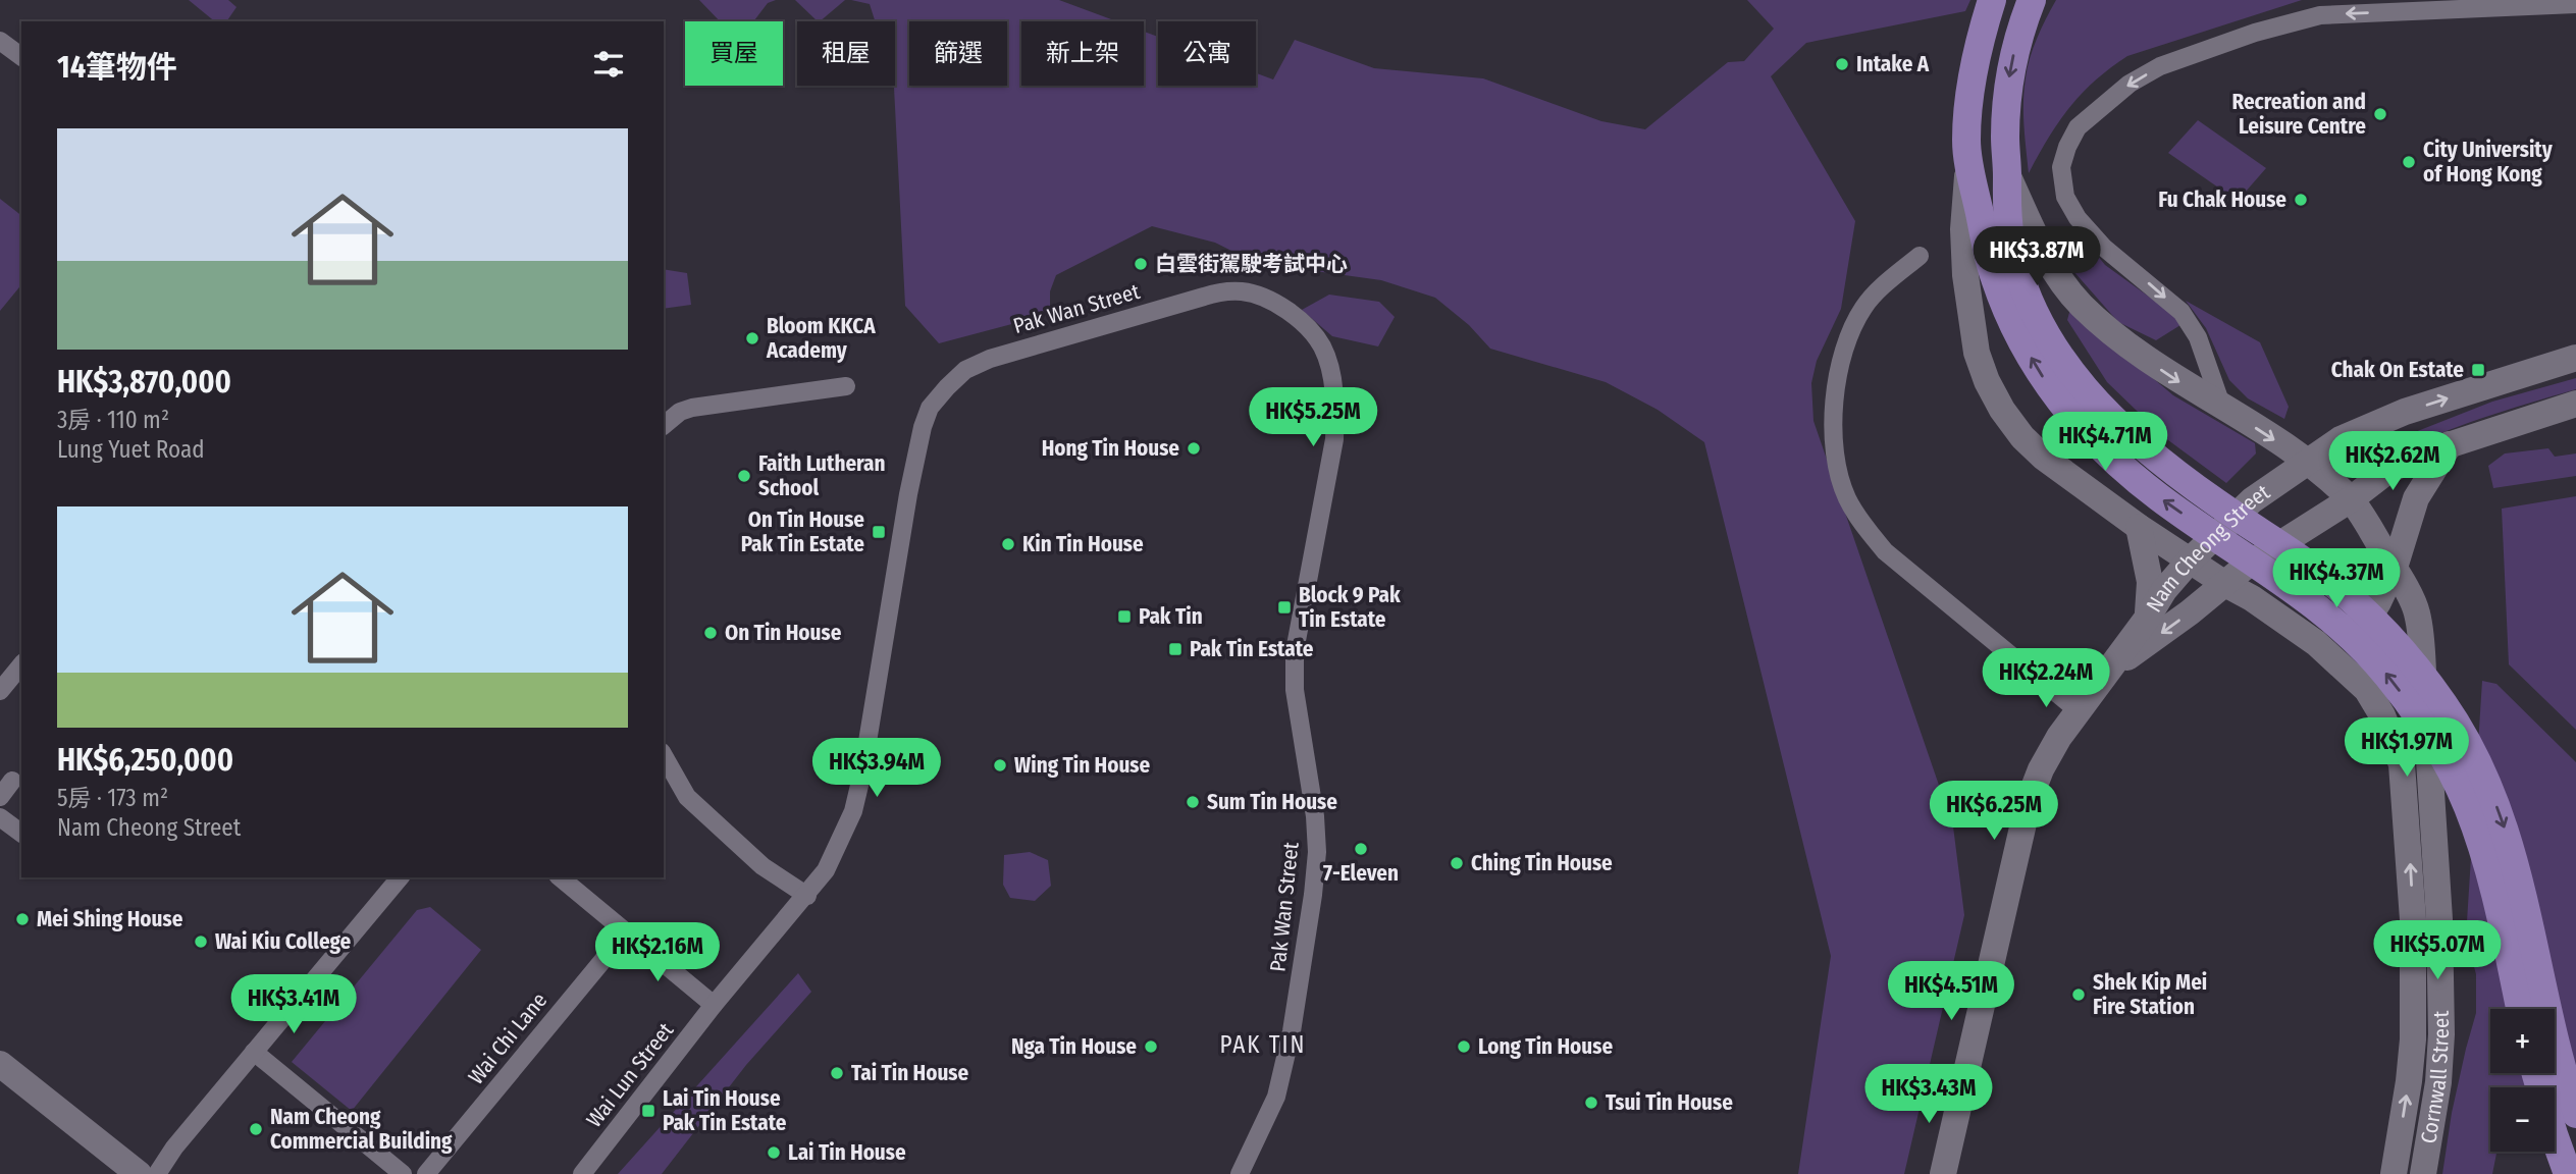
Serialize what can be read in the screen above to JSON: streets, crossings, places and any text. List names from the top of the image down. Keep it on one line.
{"streets":{"main road":["Nam Cheong Street","Cornwall Street"],"street":["Pak Wan Street","Wai Chi Lane","Wai Lun Street"]},"crossings":[["Pak Wan Street","Wai Lun Street"],["Nam Cheong Street","Cornwall Street"]],"districts":["PAK TIN"],"places":{"other":["Intake A","Recreation and Leisure Centre","City University of Hong Kong","Fu Chak House","白雲街駕駛考試中心","Bloom KKCA Academy","Hong Tin House","Faith Lutheran School","Kin Tin House","On Tin House","Wing Tin House","Sum Tin House","7-Eleven","Ching Tin House","Mei Shing House","Wai Kiu College","Shek Kip Mei Fire Station","Nga Tin House","Long Tin House","Tai Tin House","Tsui Tin House","Nam Cheong Commercial Building","Lai Tin House"],"transit":["Chak On Estate","On Tin House Pak Tin Estate","Block 9 Pak Tin Estate","Pak Tin","Pak Tin Estate","Lai Tin House Pak Tin Estate"]},"page":{"chip":["買屋","租屋","篩選","新上架","公寓"],"heading":"14筆物件","list":[{"name":"HK$3,870,000","note":"3房 · 110 m² · Lung Yuet Road"},{"name":"HK$6,250,000","note":"5房 · 173 m² · Nam Cheong Street"}],"price":["HK$3.87M","HK$5.25M","HK$4.71M","HK$2.62M","HK$4.37M","HK$2.24M","HK$1.97M","HK$3.94M","HK$6.25M","HK$5.07M","HK$2.16M","HK$4.51M","HK$3.41M","HK$3.43M"],"map_buttons":["+","−"]}}
